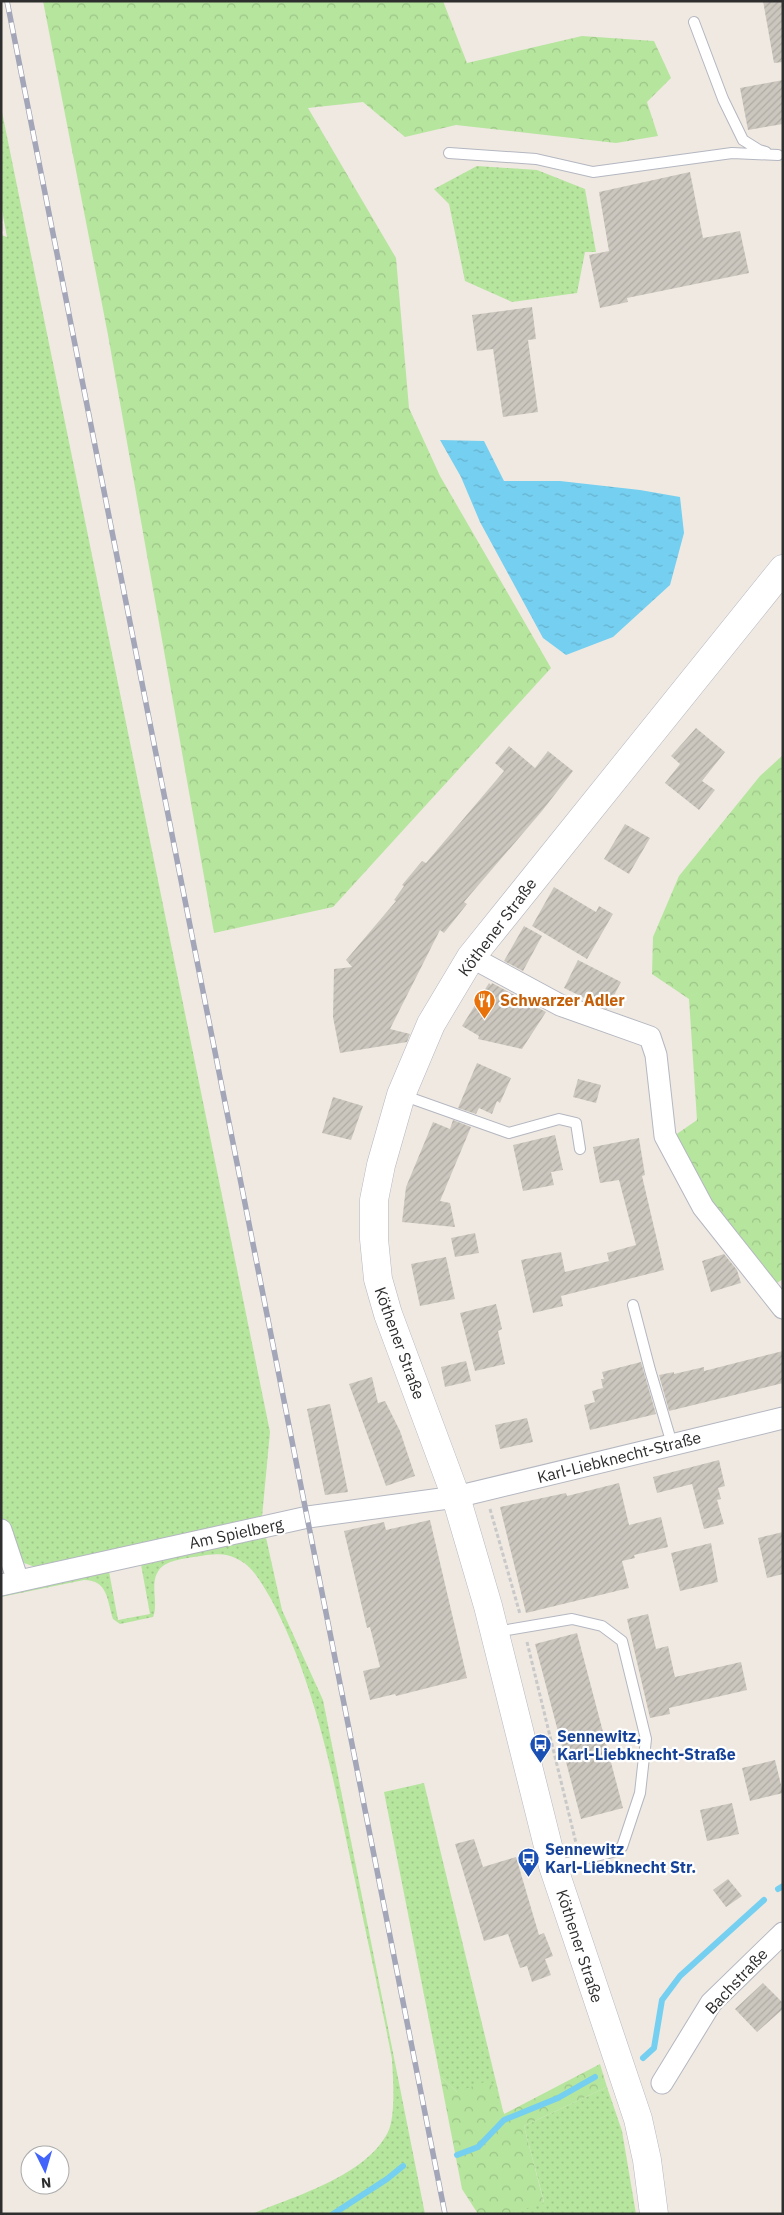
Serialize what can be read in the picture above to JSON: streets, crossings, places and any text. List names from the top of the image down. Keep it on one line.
{"streets":{"main road":["Köthener Straße"],"street":["Karl-Liebknecht-Straße","Am Spielberg","Bachstraße"]},"crossings":[["Köthener Straße","Karl-Liebknecht-Straße"],["Köthener Straße","Am Spielberg"],["Karl-Liebknecht-Straße","Am Spielberg"]],"places":{"restaurant":["Schwarzer Adler"],"bus stop":["Sennewitz, Karl-Liebknecht-Straße","Sennewitz Karl-Liebknecht Str."]},"north":"bottom"}
